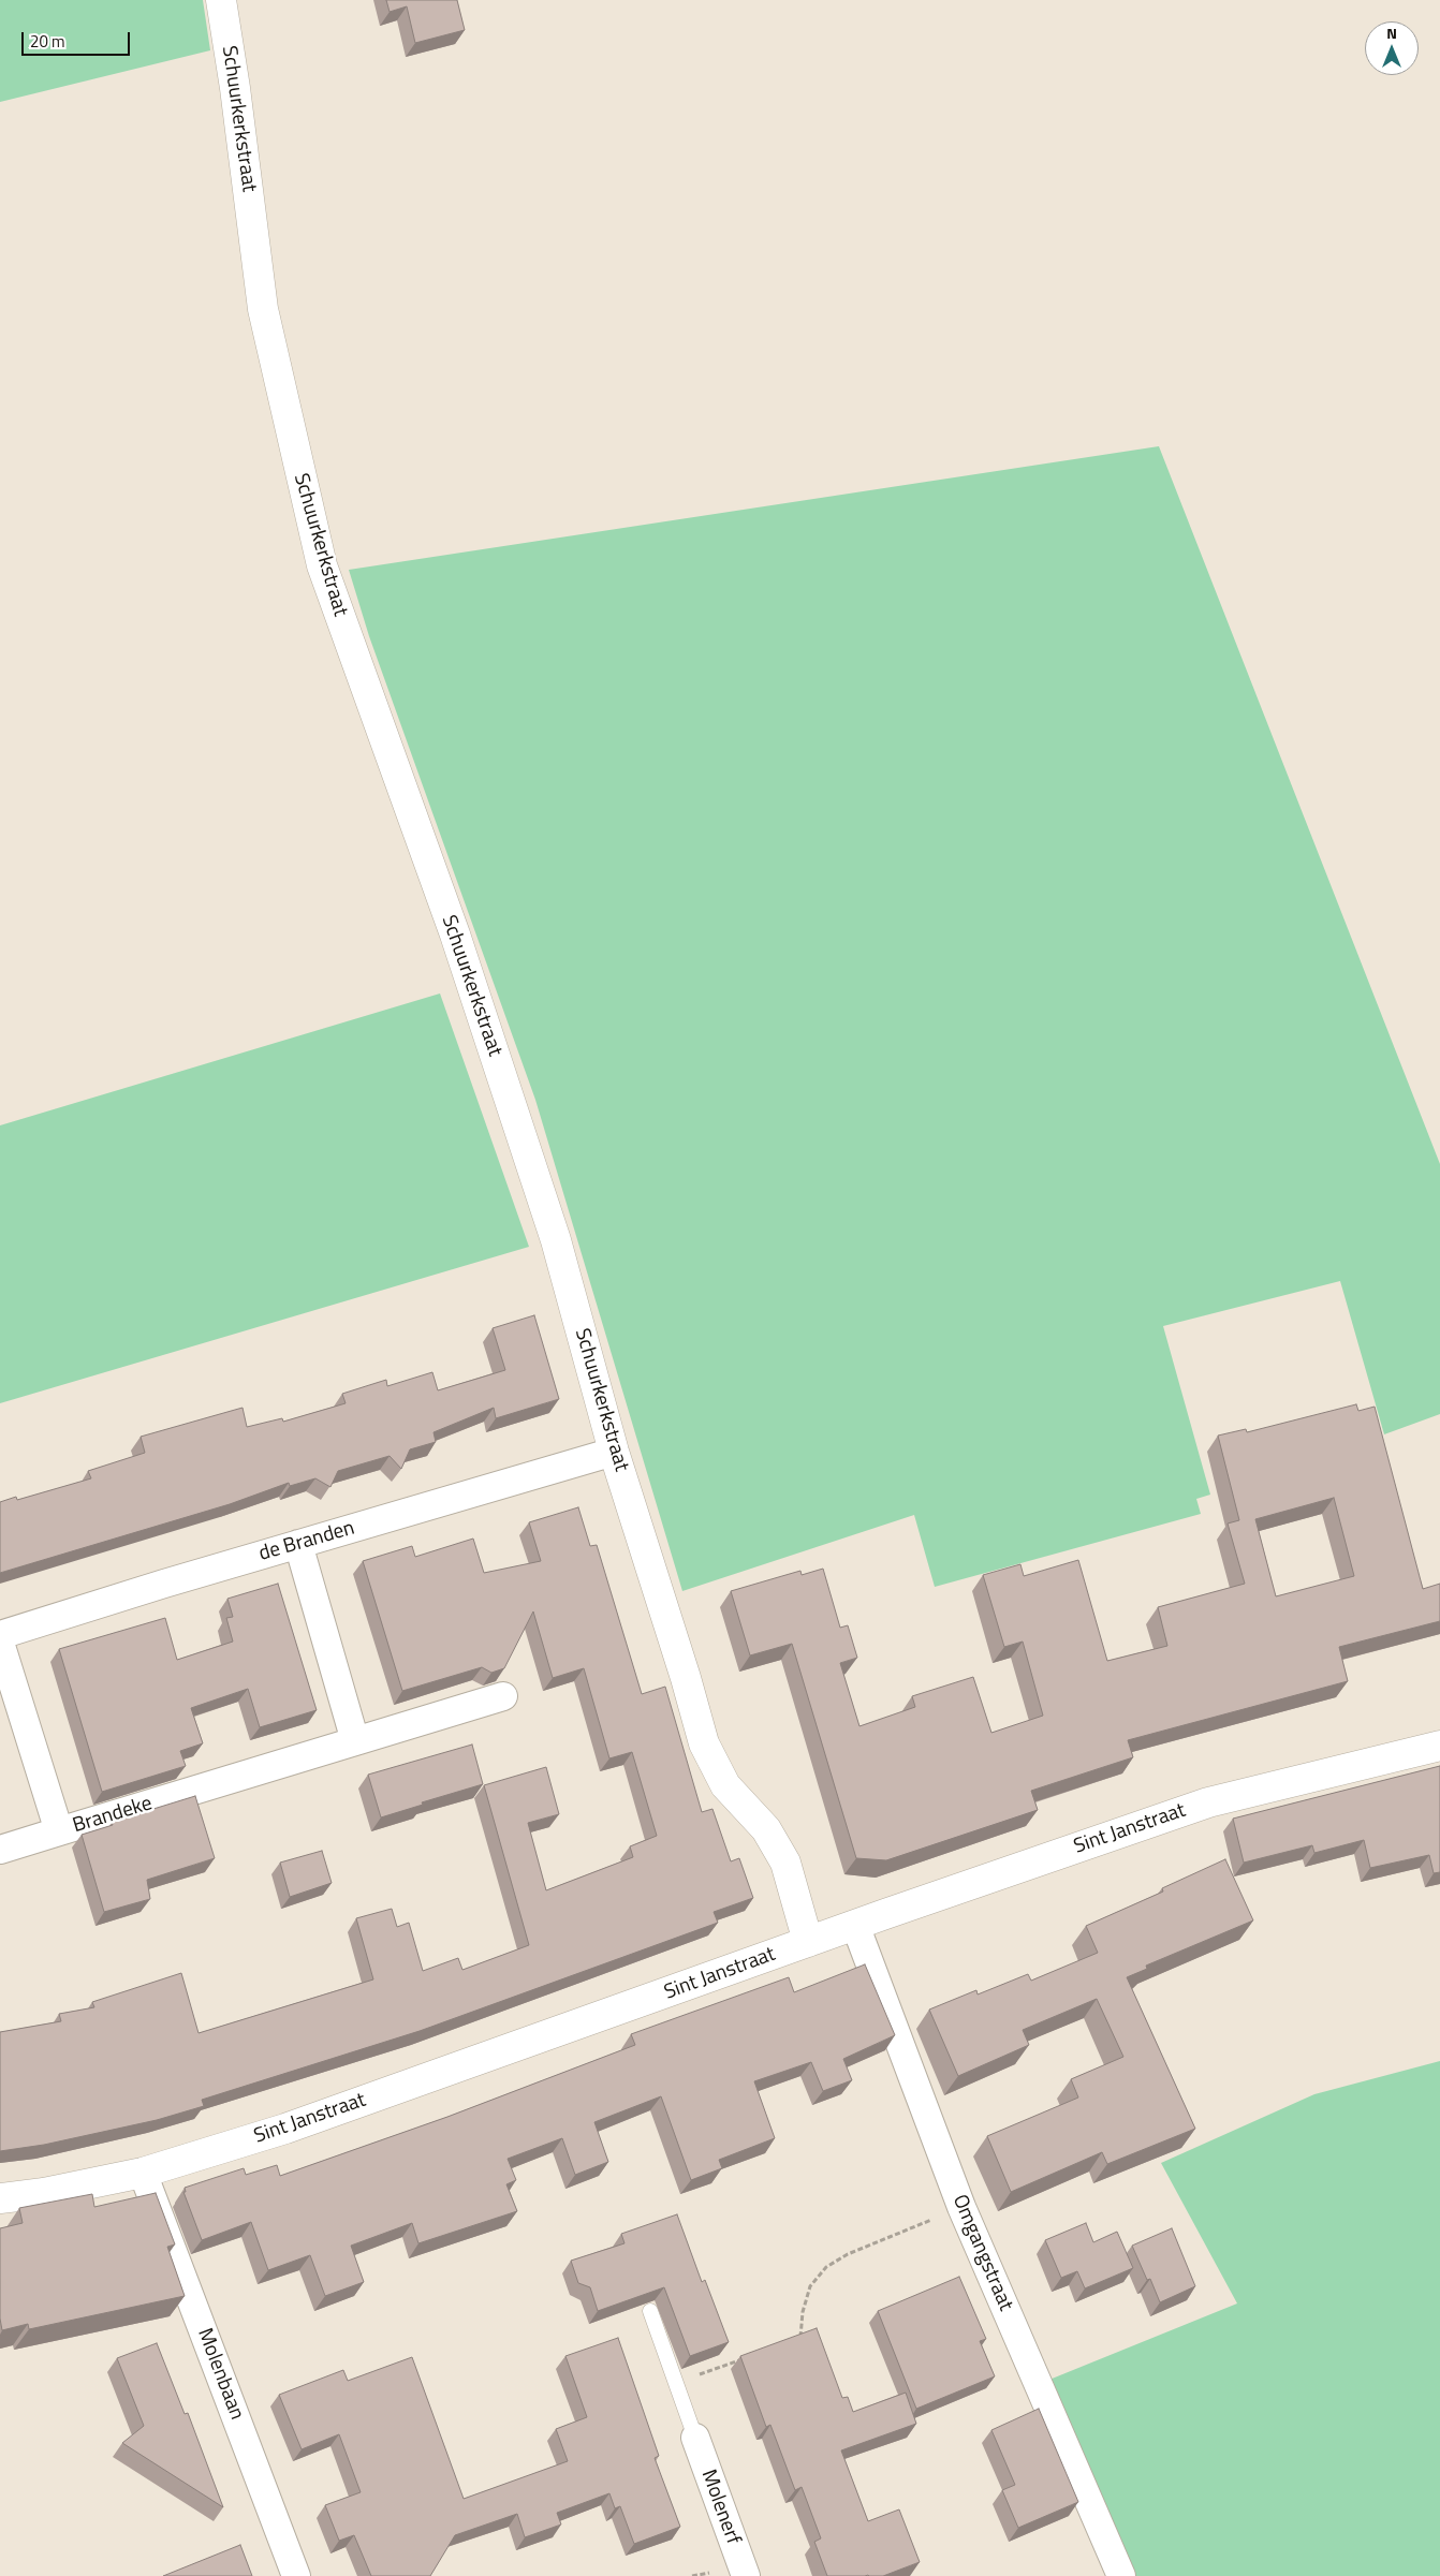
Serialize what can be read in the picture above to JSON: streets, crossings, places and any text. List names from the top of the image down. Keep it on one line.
{"streets":{"street":["Schuurkerkstraat","de Branden","Brandeke","Sint Janstraat","Omgangstraat","Molenbaan","Molenerf"]},"crossings":[["Schuurkerkstraat","de Branden"],["Schuurkerkstraat","Sint Janstraat"],["Sint Janstraat","Omgangstraat"],["Sint Janstraat","Molenbaan"]],"scale_bar":"20 m","north":"top"}
